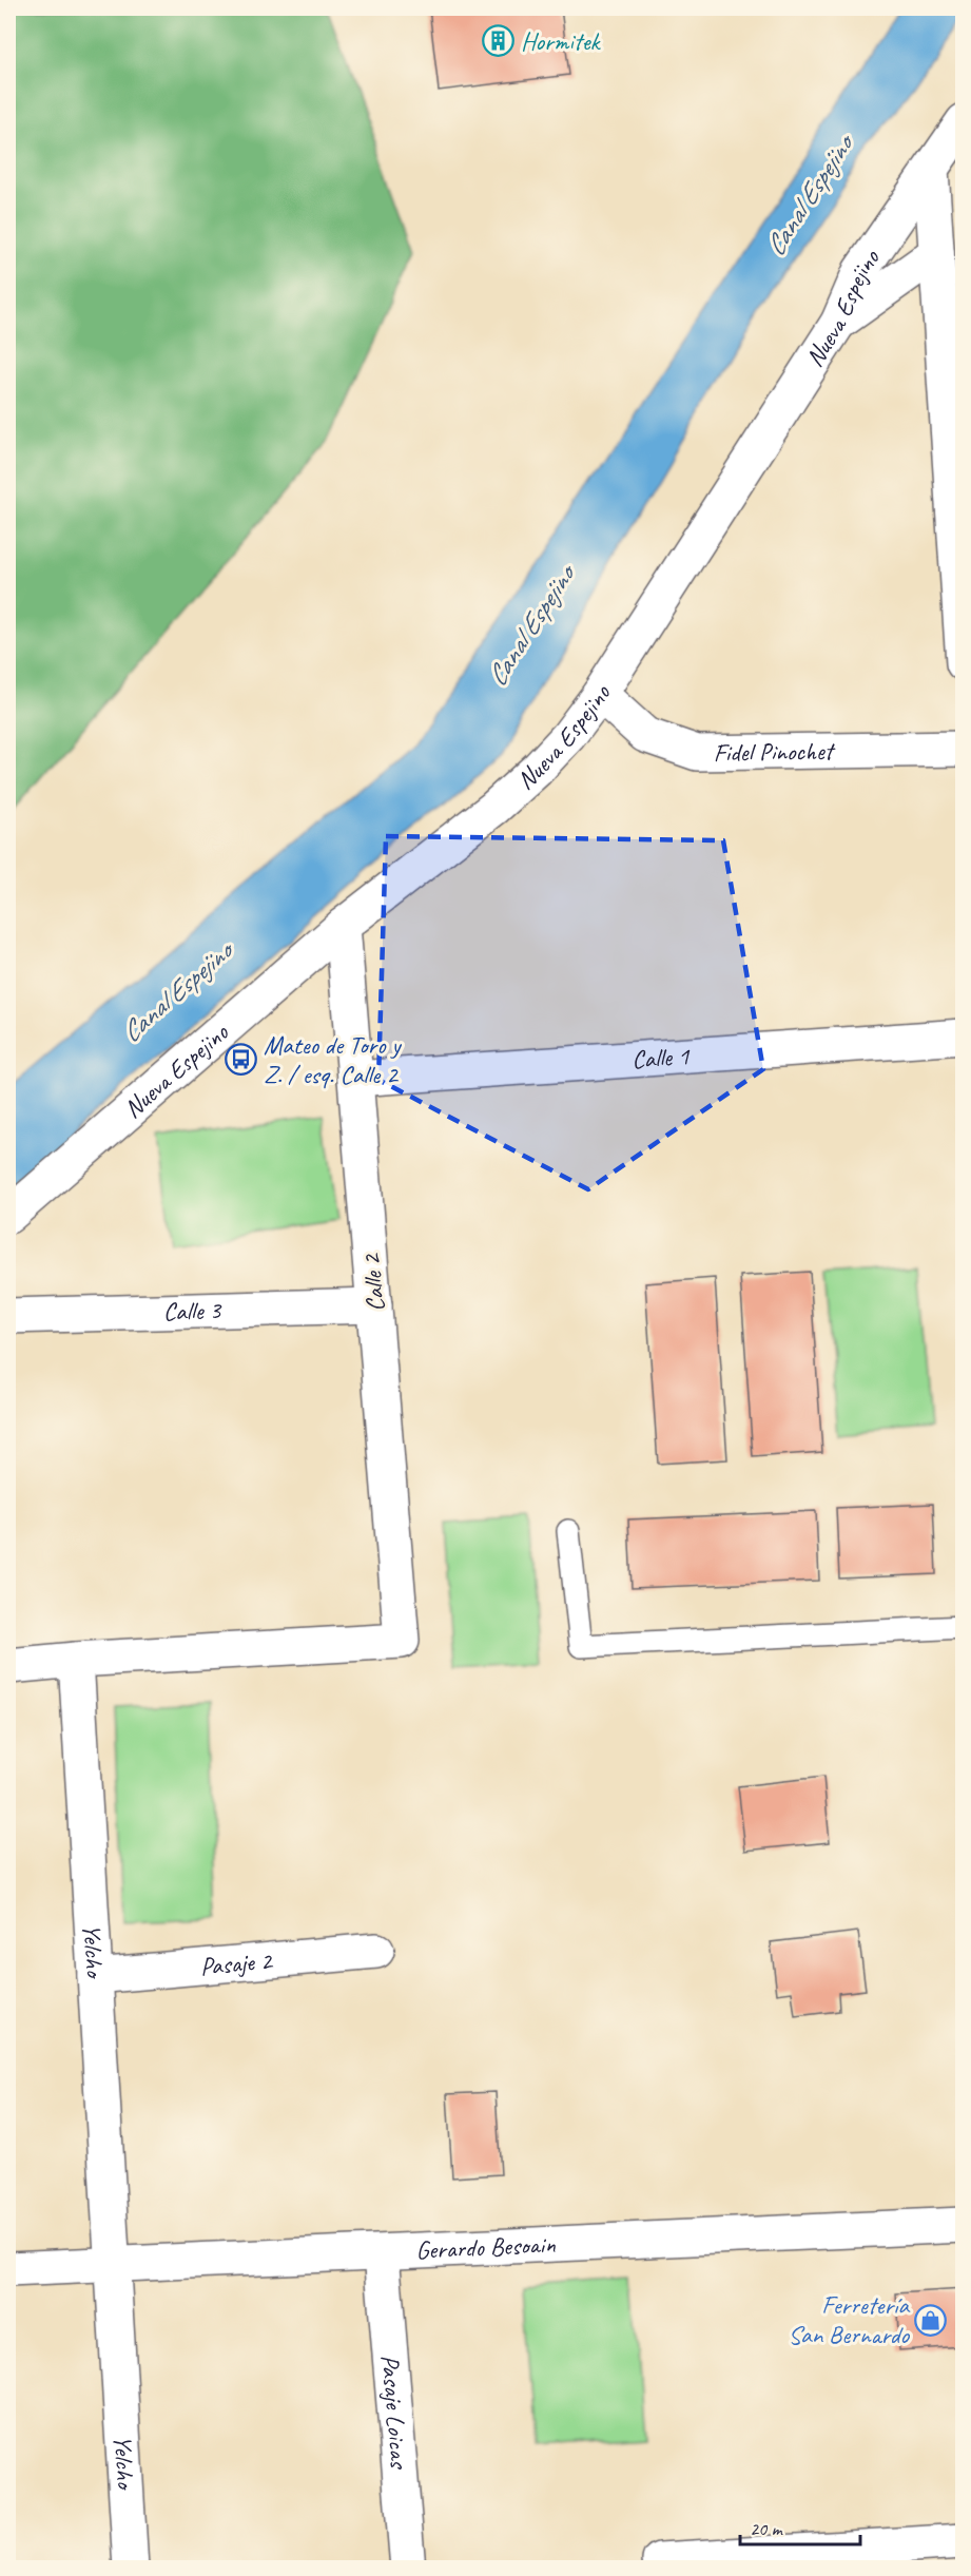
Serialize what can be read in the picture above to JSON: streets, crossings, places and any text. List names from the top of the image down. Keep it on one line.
{"streets":{"street":["Nueva Espejino","Fidel Pinochet","Calle 1","Calle 2","Calle 3","Yelcho","Pasaje 2","Gerardo Besoain","Pasaje Loicas"]},"crossings":[["Nueva Espejino","Fidel Pinochet"],["Nueva Espejino","Calle 2"],["Calle 1","Calle 2"],["Calle 2","Calle 3"],["Calle 2","Yelcho"],["Yelcho","Pasaje 2"],["Yelcho","Gerardo Besoain"],["Gerardo Besoain","Pasaje Loicas"]],"water":["Canal Espejino"],"places":{"building":["Hormitek"],"bus stop":["Mateo de Toro y Z. / esq. Calle 2"],"shop":["Ferretería San Bernardo"]},"scale_bar":"20 m"}
